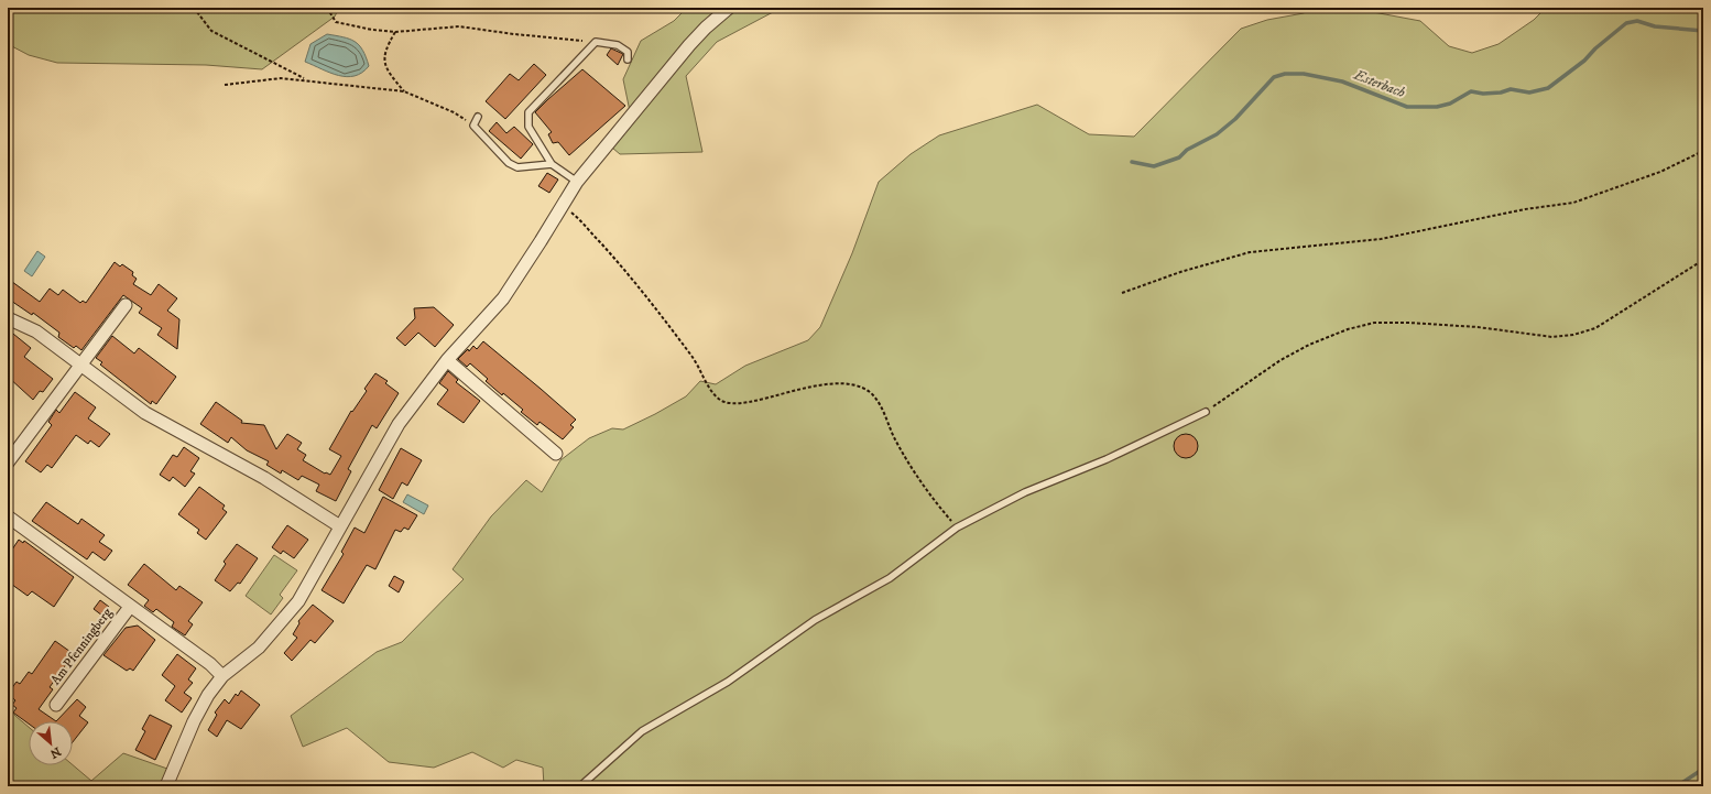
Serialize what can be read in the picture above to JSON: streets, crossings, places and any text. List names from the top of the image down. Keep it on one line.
{"streets":{"street":["Am Pfenningberg"]},"water":["Esterbach"],"north":"bottom right"}
